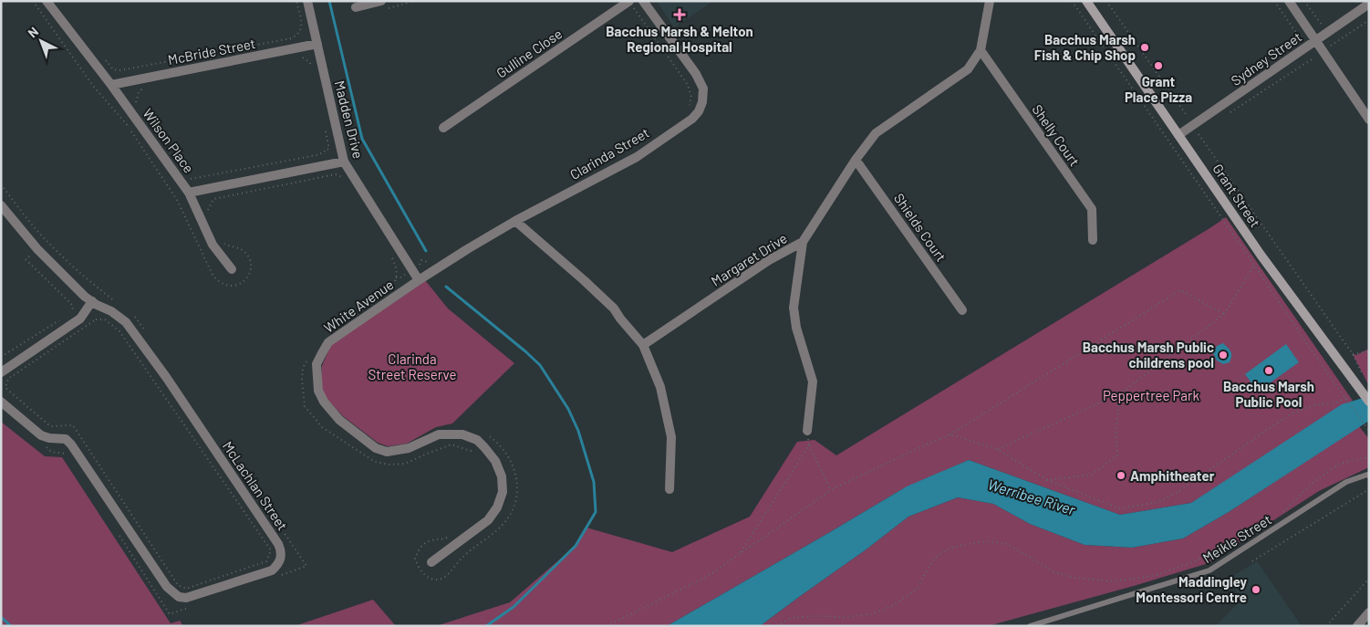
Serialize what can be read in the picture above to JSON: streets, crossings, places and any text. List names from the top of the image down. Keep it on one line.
{"streets":{"main road":["Grant Street"],"street":["McBride Street","Gulline Close","Sydney Street","Madden Drive","Shelly Court","Wilson Place","Clarinda Street","Shields Court","Margaret Drive","White Avenue","McLachlan Street"],"lane":["Meikle Street"]},"crossings":[["McBride Street","Madden Drive"],["McBride Street","Wilson Place"],["Sydney Street","Grant Street"],["Madden Drive","Wilson Place"],["Madden Drive","Clarinda Street"],["Madden Drive","White Avenue"],["Shelly Court","Margaret Drive"],["Clarinda Street","White Avenue"],["Shields Court","Margaret Drive"]],"water":["Werribee River"],"parks":["Clarinda Street Reserve","Peppertree Park"],"places":{"health":["Bacchus Marsh & Melton Regional Hospital"],"other":["Bacchus Marsh Fish & Chip Shop","Grant Place Pizza","Bacchus Marsh Public childrens pool","Bacchus Marsh Public Pool","Amphitheater","Maddingley Montessori Centre"]},"north":"top left"}
